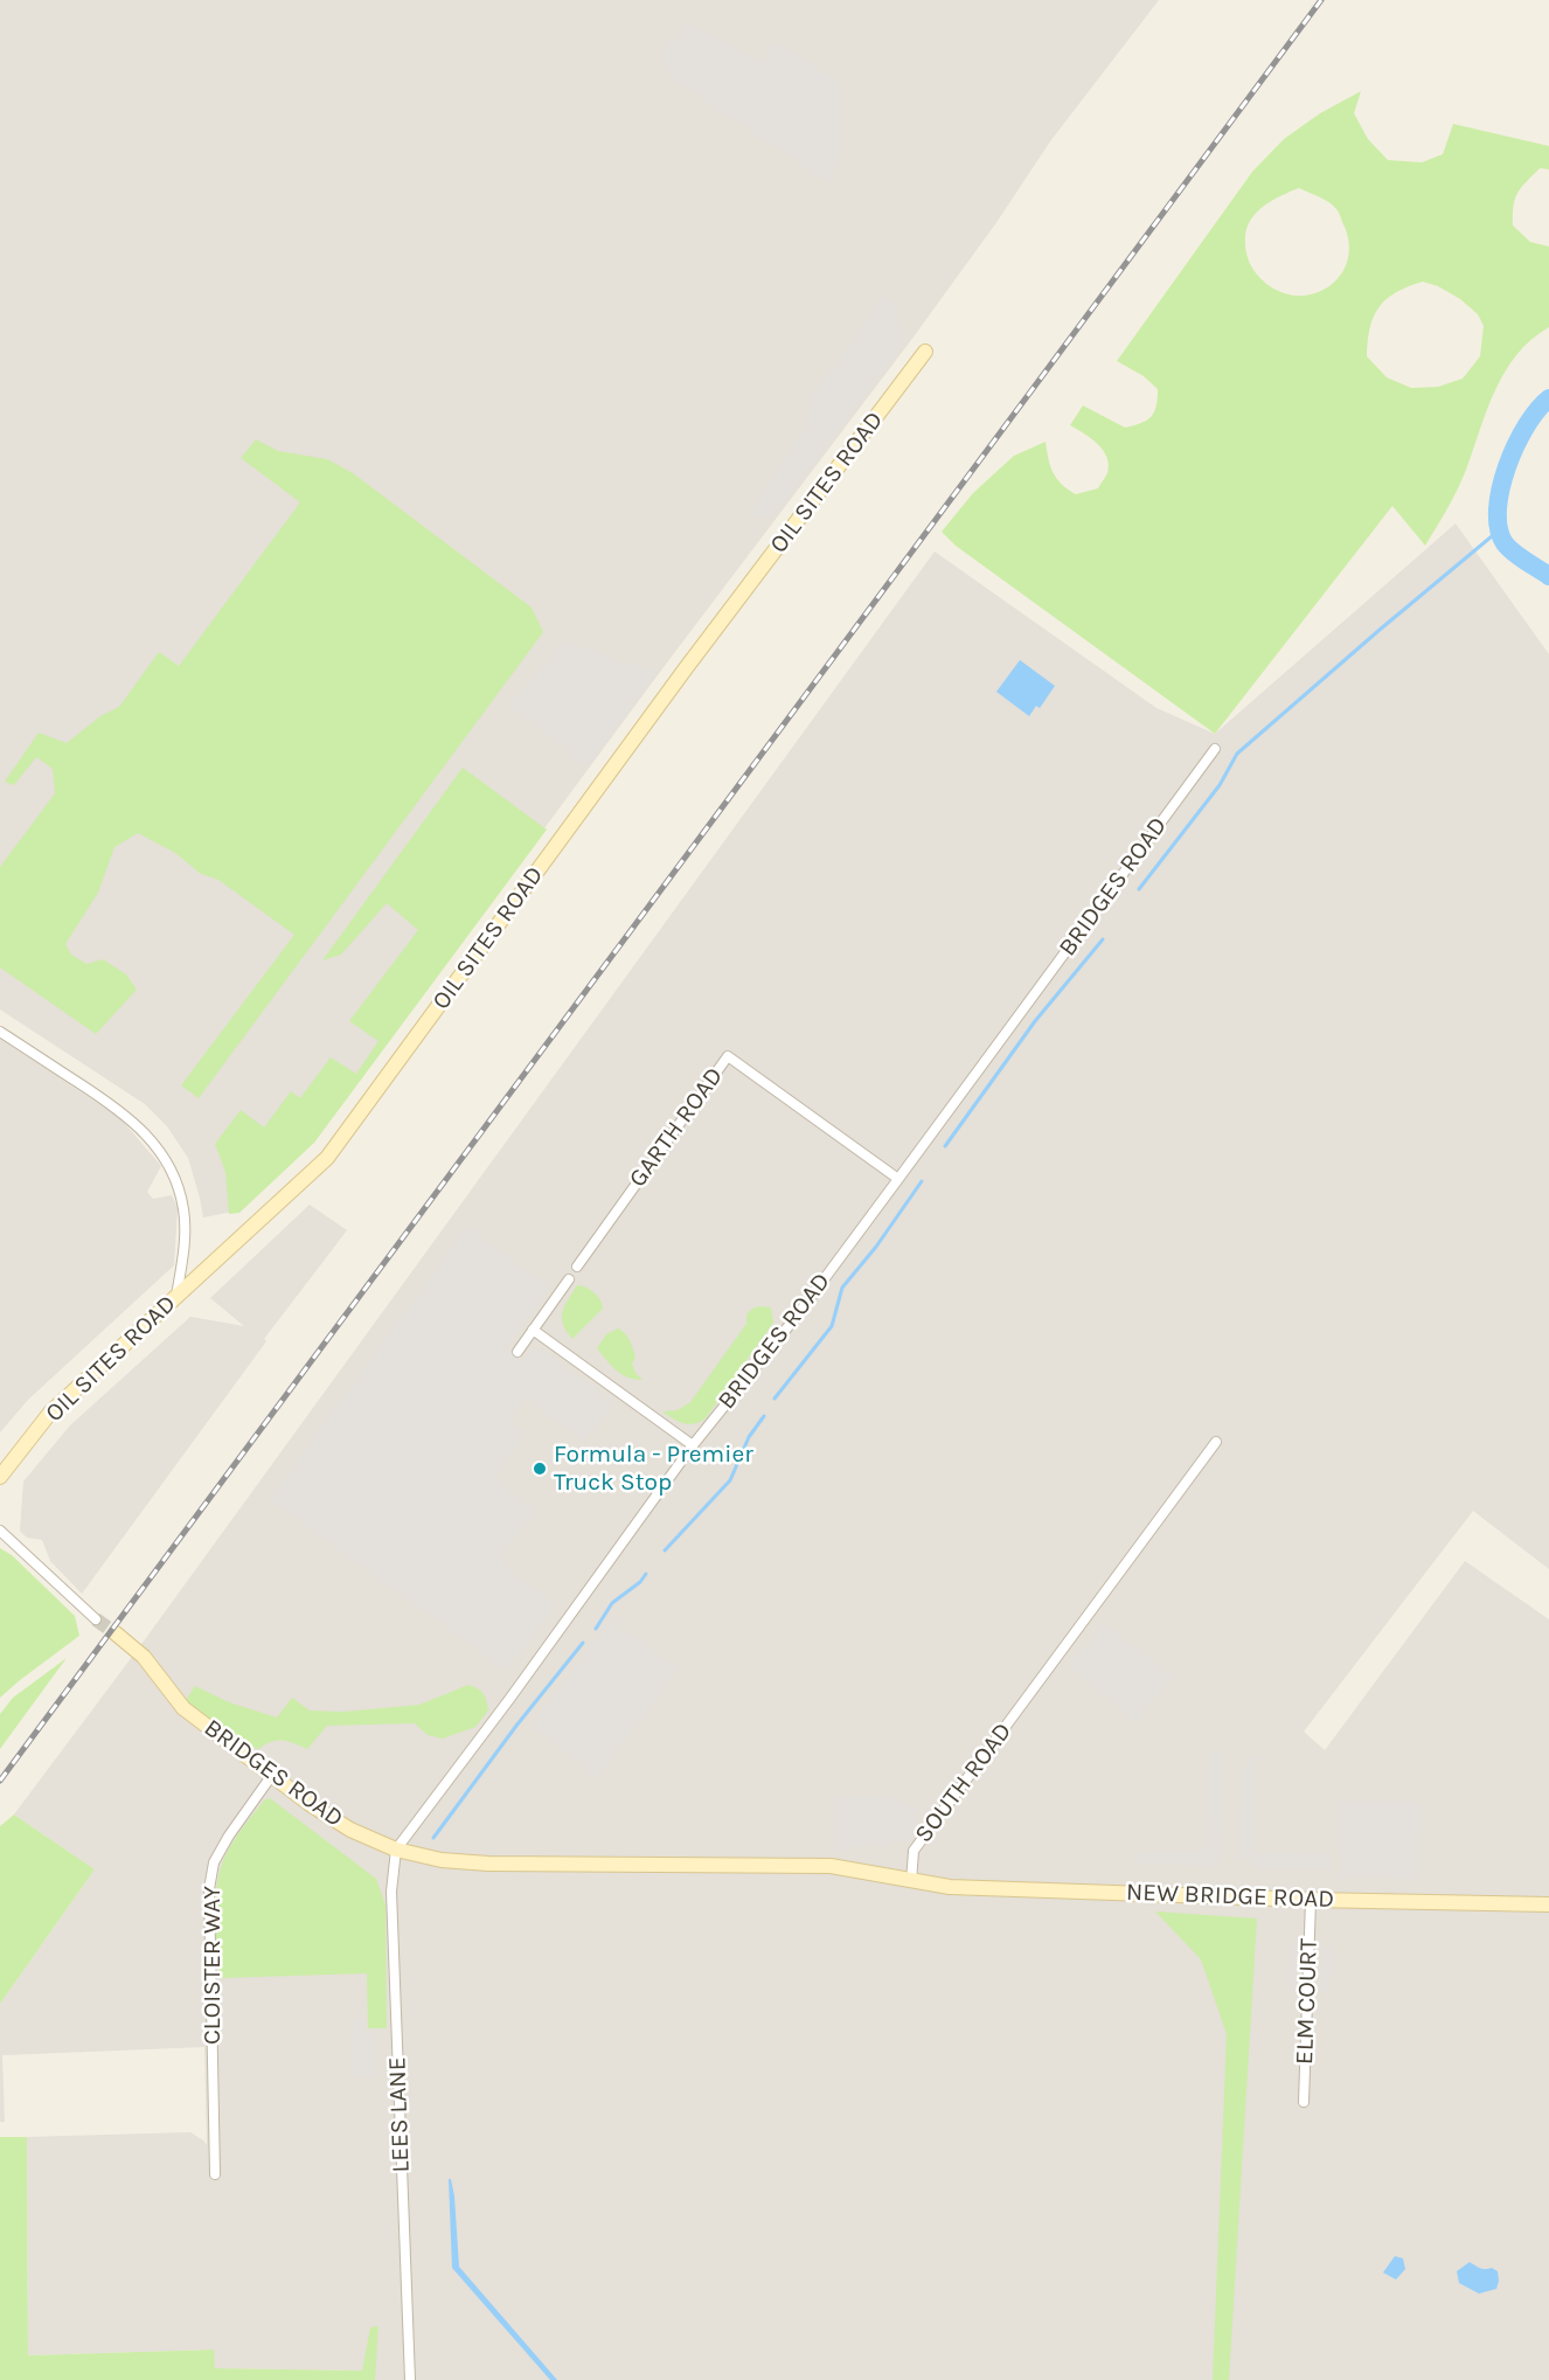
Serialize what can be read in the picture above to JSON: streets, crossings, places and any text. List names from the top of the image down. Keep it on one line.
{"streets":{"street":["OIL SITES ROAD","BRIDGES ROAD","GARTH ROAD","SOUTH ROAD","NEW BRIDGE ROAD","CLOISTER WAY","ELM COURT","LEES LANE"]},"crossings":[["BRIDGES ROAD","GARTH ROAD"],["BRIDGES ROAD","CLOISTER WAY"],["BRIDGES ROAD","LEES LANE"],["SOUTH ROAD","NEW BRIDGE ROAD"],["NEW BRIDGE ROAD","ELM COURT"]],"places":["Formula - Premier Truck Stop"]}
